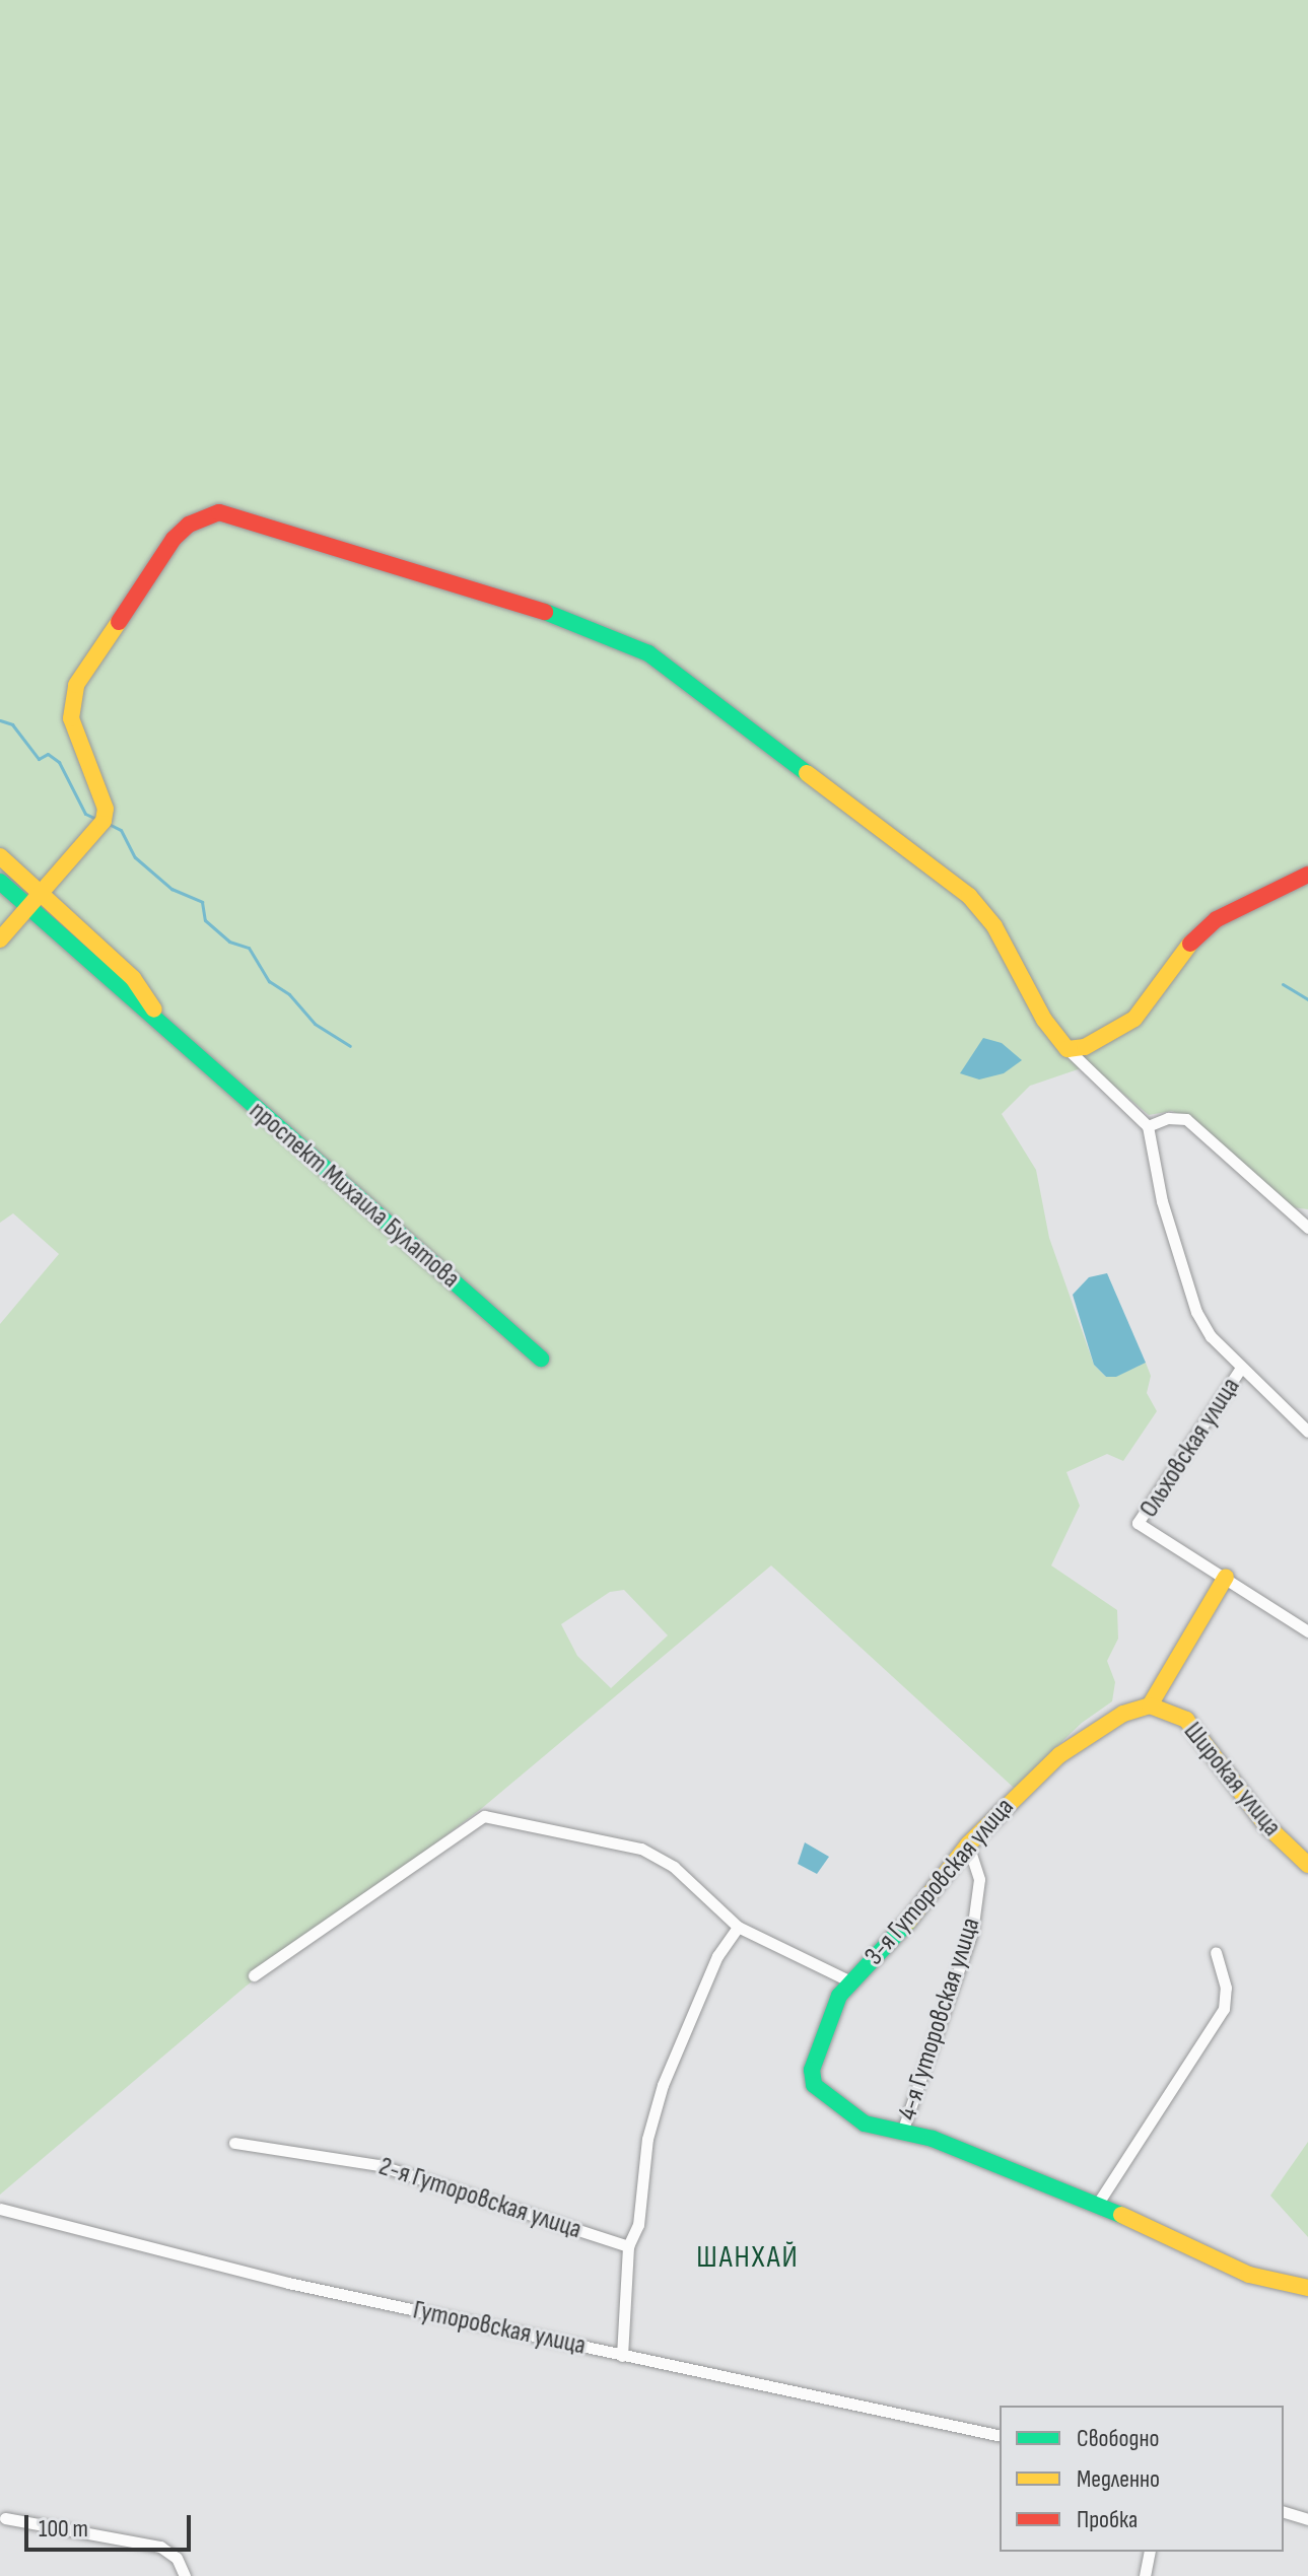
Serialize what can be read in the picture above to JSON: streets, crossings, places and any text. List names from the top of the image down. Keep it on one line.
{"streets":{"street":["проспект Михаила Булатова","Ольховская улица","Широкая улица","3-я Гуторовская улица","4-я Гуторовская улица","2-я Гуторовская улица","Гуторовская улица"]},"crossings":[["Широкая улица","3-я Гуторовская улица"],["3-я Гуторовская улица","4-я Гуторовская улица"]],"districts":["ШАНХАЙ"],"legend":["Свободно","Медленно","Пробка"],"scale_bar":"100 m"}
